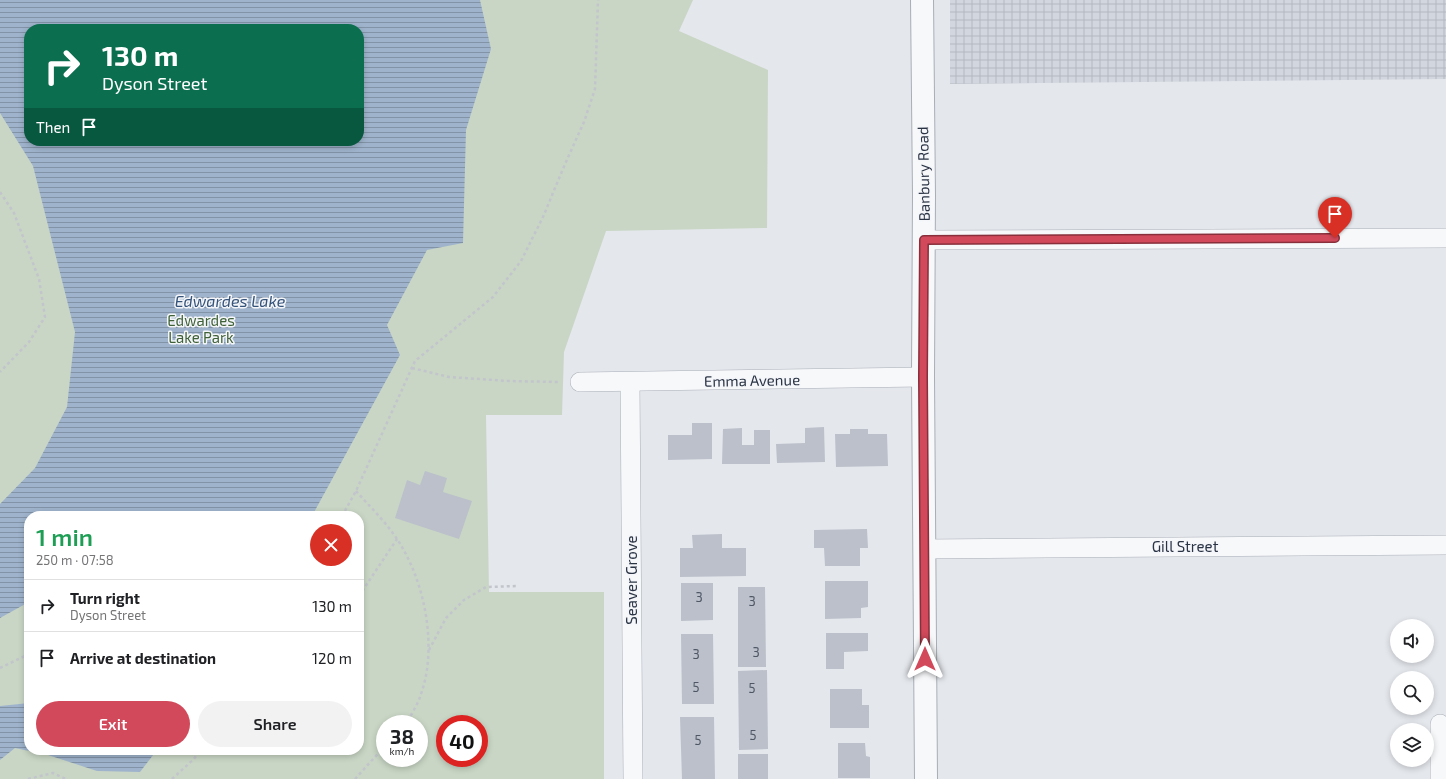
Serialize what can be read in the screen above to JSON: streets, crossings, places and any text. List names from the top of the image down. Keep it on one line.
{"streets":{"street":["Banbury Road","Emma Avenue","Gill Street","Seaver Grove"]},"crossings":[["Banbury Road","Emma Avenue"],["Banbury Road","Gill Street"],["Emma Avenue","Seaver Grove"]],"water":["Edwardes Lake"],"parks":["Edwardes Lake Park"],"house_numbers":["3","3","3","3","5","5","5","5"],"page":{"turn":["130 m","Dyson Street"],"then":"Then","heading":["1 min","250 m · 07:58"],"list":[{"name":"Turn right","note":"Dyson Street","value":"130 m"},{"name":"Arrive at destination","value":"120 m"}],"buttons":["Exit","Share"],"speed":"38 km/h","limit":"40"}}
